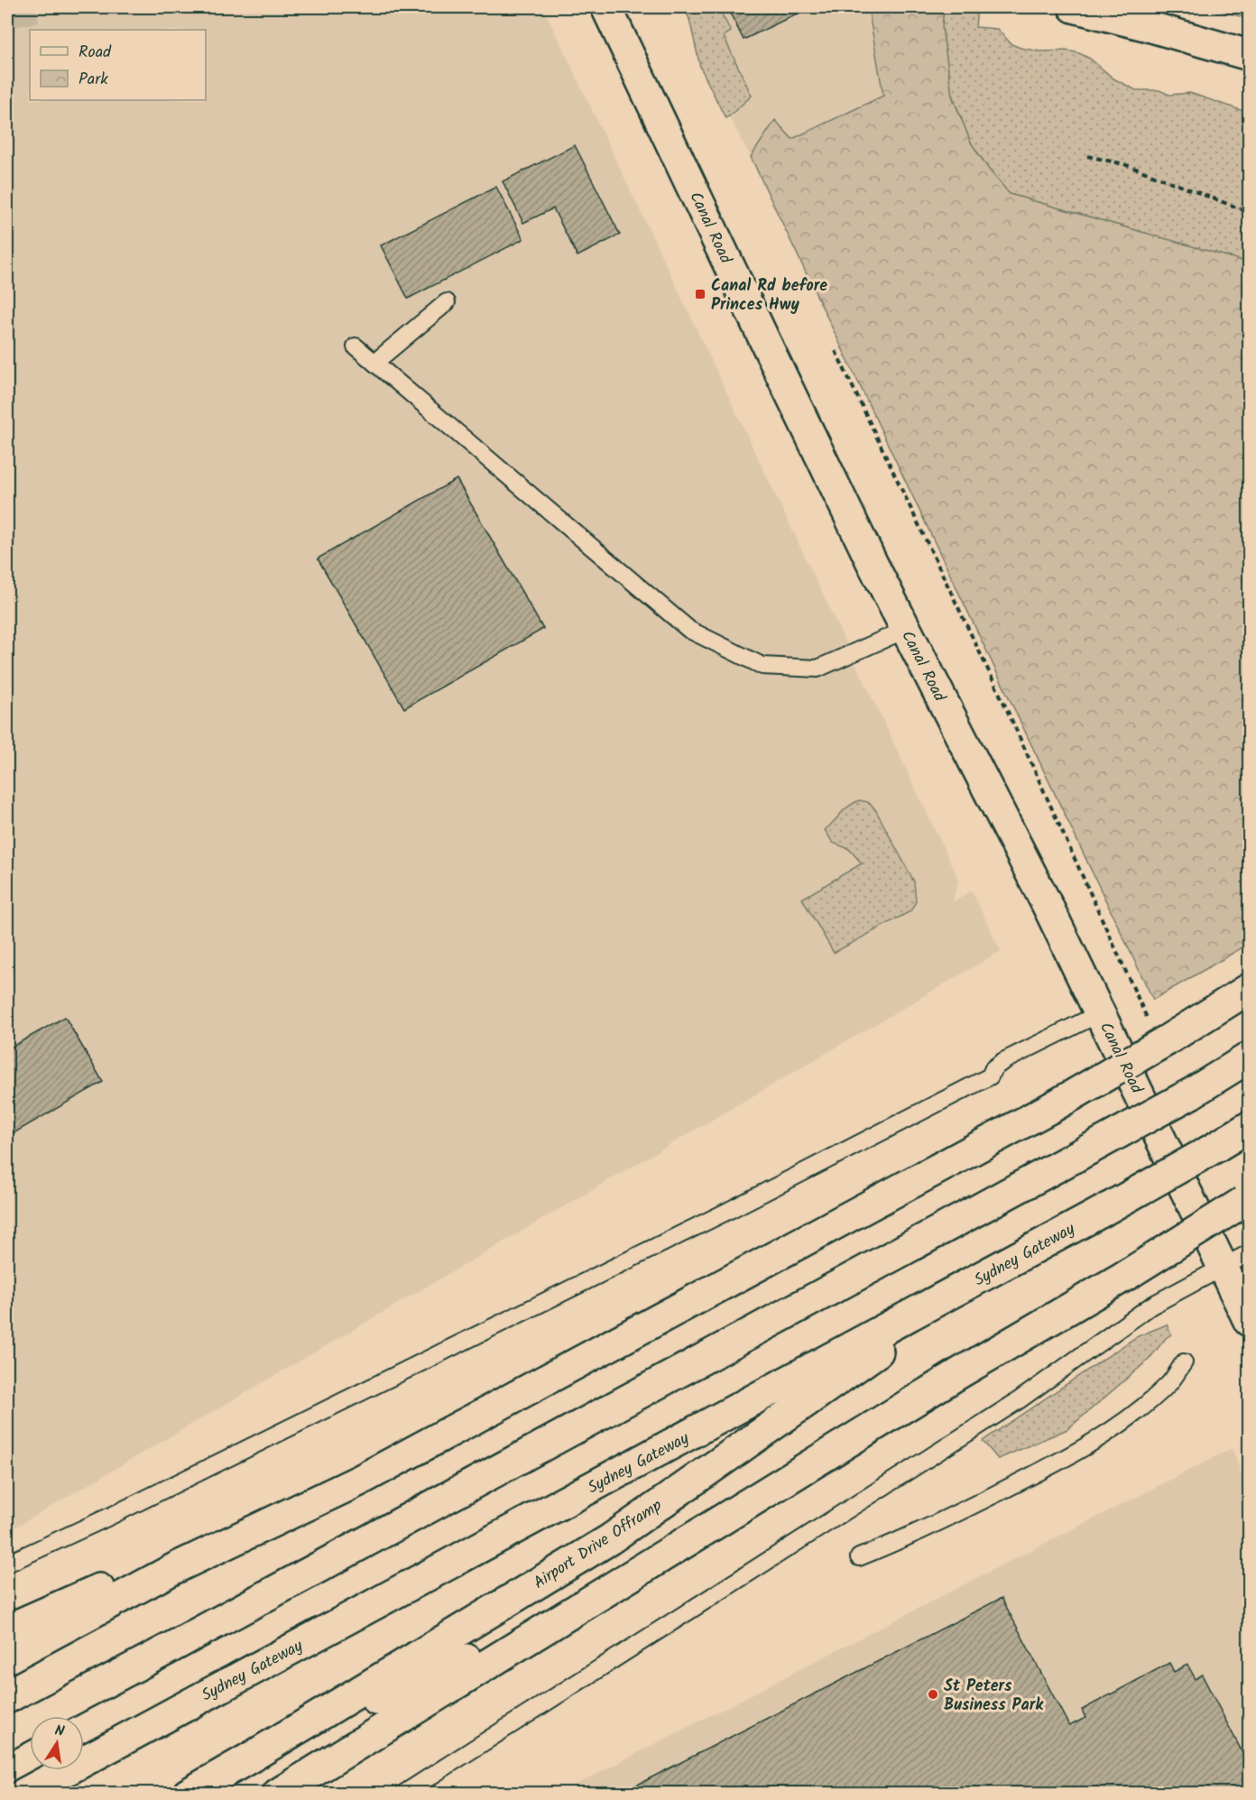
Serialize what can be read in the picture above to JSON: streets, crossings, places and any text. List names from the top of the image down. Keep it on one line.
{"streets":{"main road":["Canal Road","Sydney Gateway","Airport Drive Offramp"]},"crossings":[["Sydney Gateway","Airport Drive Offramp"]],"places":{"transit":["Canal Rd before Princes Hwy"],"other":["St Peters Business Park"]},"legend":["Road","Park"],"north":"top"}
